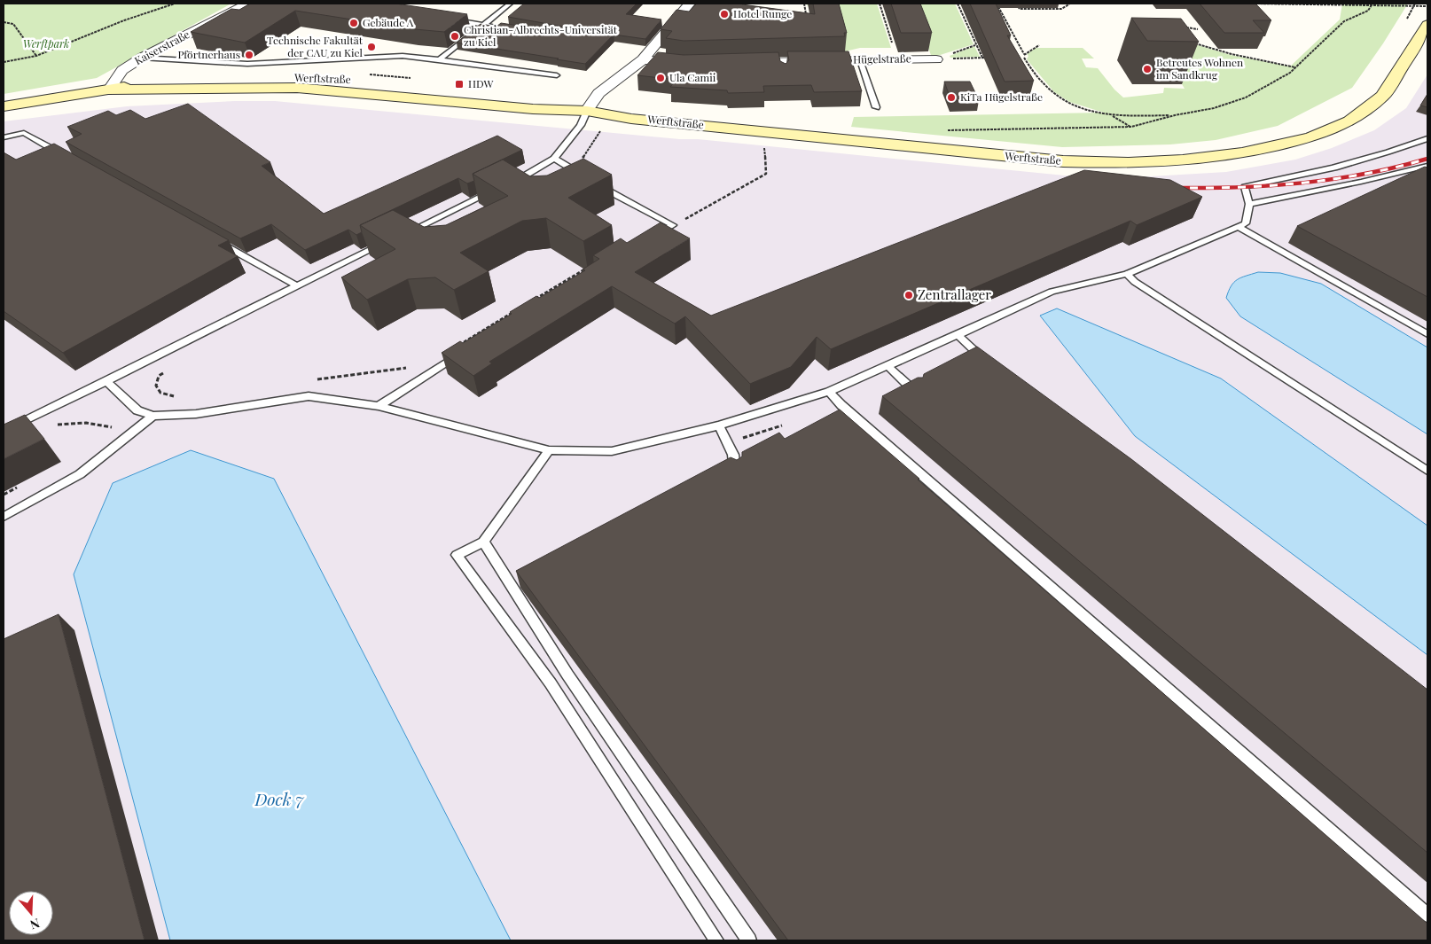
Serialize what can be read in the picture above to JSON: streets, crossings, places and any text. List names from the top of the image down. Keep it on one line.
{"streets":{"main road":["Werftstraße"],"street":["Kaiserstraße","Hügelstraße"]},"crossings":[["Kaiserstraße","Werftstraße"]],"water":["Dock 7"],"parks":["Werftpark"],"places":{"other":["Hotel Runge","Gebäude A","Christian-Albrechts-Universität zu Kiel","Technische Fakultät der CAU zu Kiel","Pförtnerhaus","Betreutes Wohnen im Sandkrug","Ula Camii","KiTa Hügelstraße","Zentrallager"],"transit":["HDW"]},"north":"bottom"}
